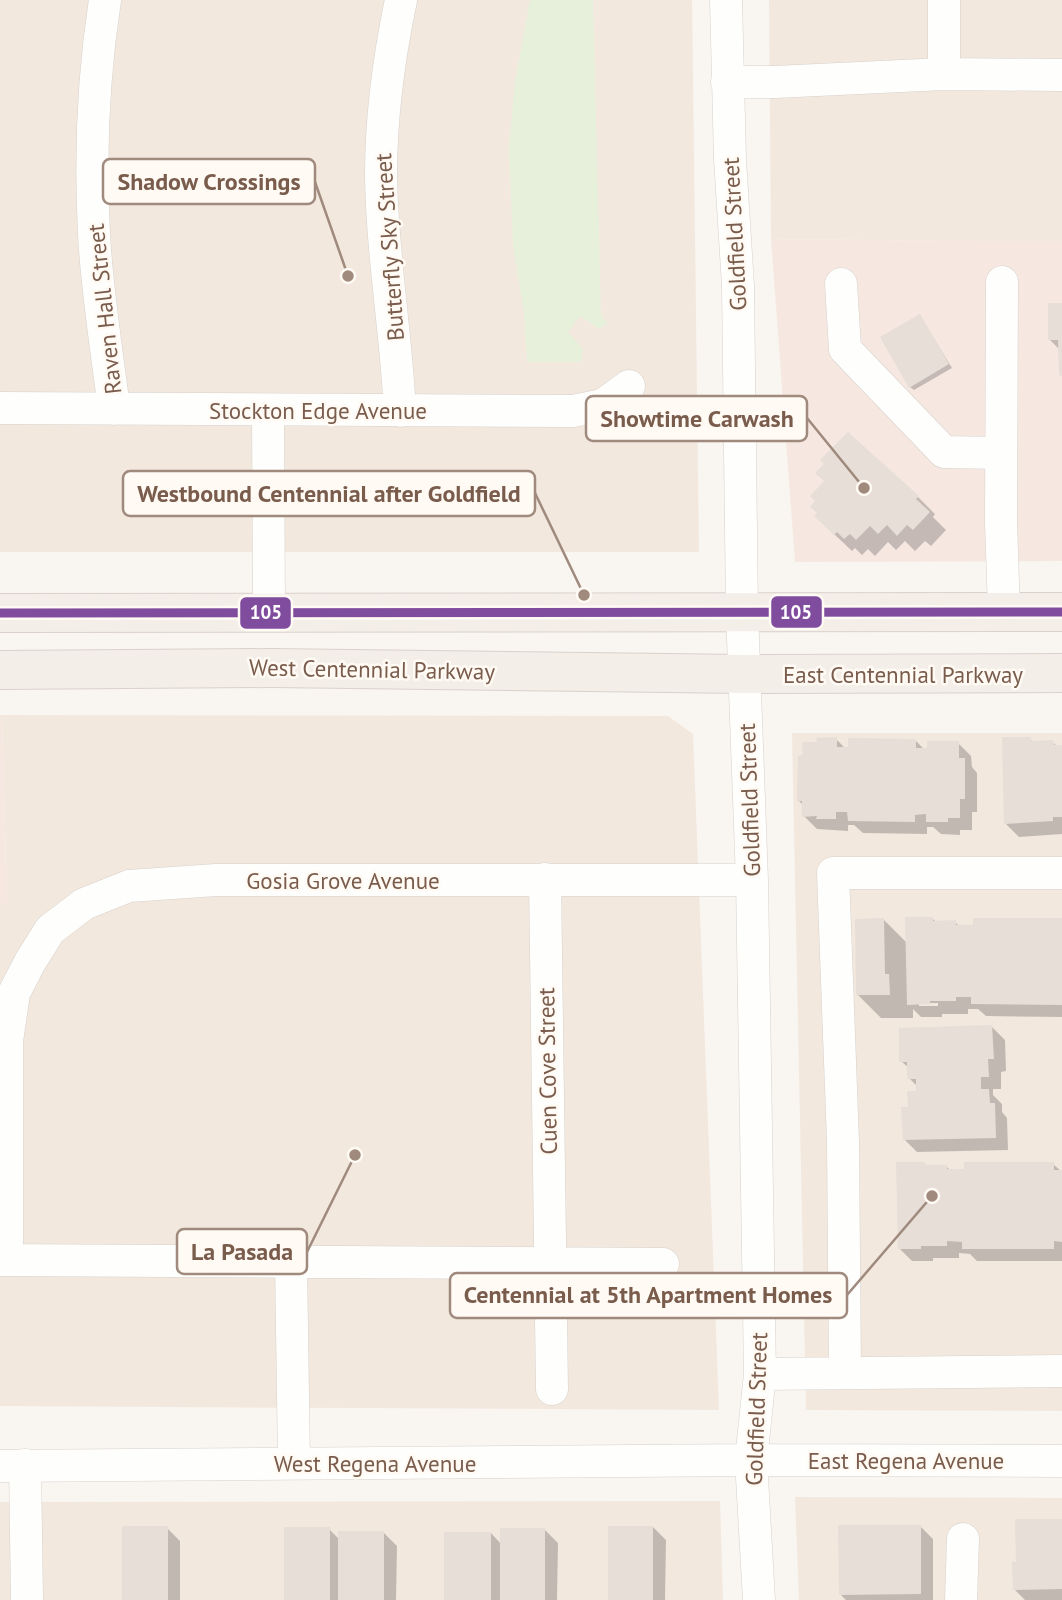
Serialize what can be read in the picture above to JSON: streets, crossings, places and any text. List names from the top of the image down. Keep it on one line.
{"streets":{"main road":["West Centennial Parkway","East Centennial Parkway"],"street":["Goldfield Street","Butterfly Sky Street","Raven Hall Street","Stockton Edge Avenue","Gosia Grove Avenue","Cuen Cove Street","East Regena Avenue","West Regena Avenue"]},"crossings":[["Goldfield Street","West Centennial Parkway"],["Goldfield Street","East Centennial Parkway"],["Goldfield Street","Gosia Grove Avenue"],["Goldfield Street","East Regena Avenue"],["Goldfield Street","West Regena Avenue"],["Butterfly Sky Street","Stockton Edge Avenue"],["Raven Hall Street","Stockton Edge Avenue"],["West Centennial Parkway","East Centennial Parkway"],["Gosia Grove Avenue","Cuen Cove Street"],["East Regena Avenue","West Regena Avenue"]],"places":["Shadow Crossings","Showtime Carwash","Westbound Centennial after Goldfield","La Pasada","Centennial at 5th Apartment Homes"],"lines":["transit line 105"]}
